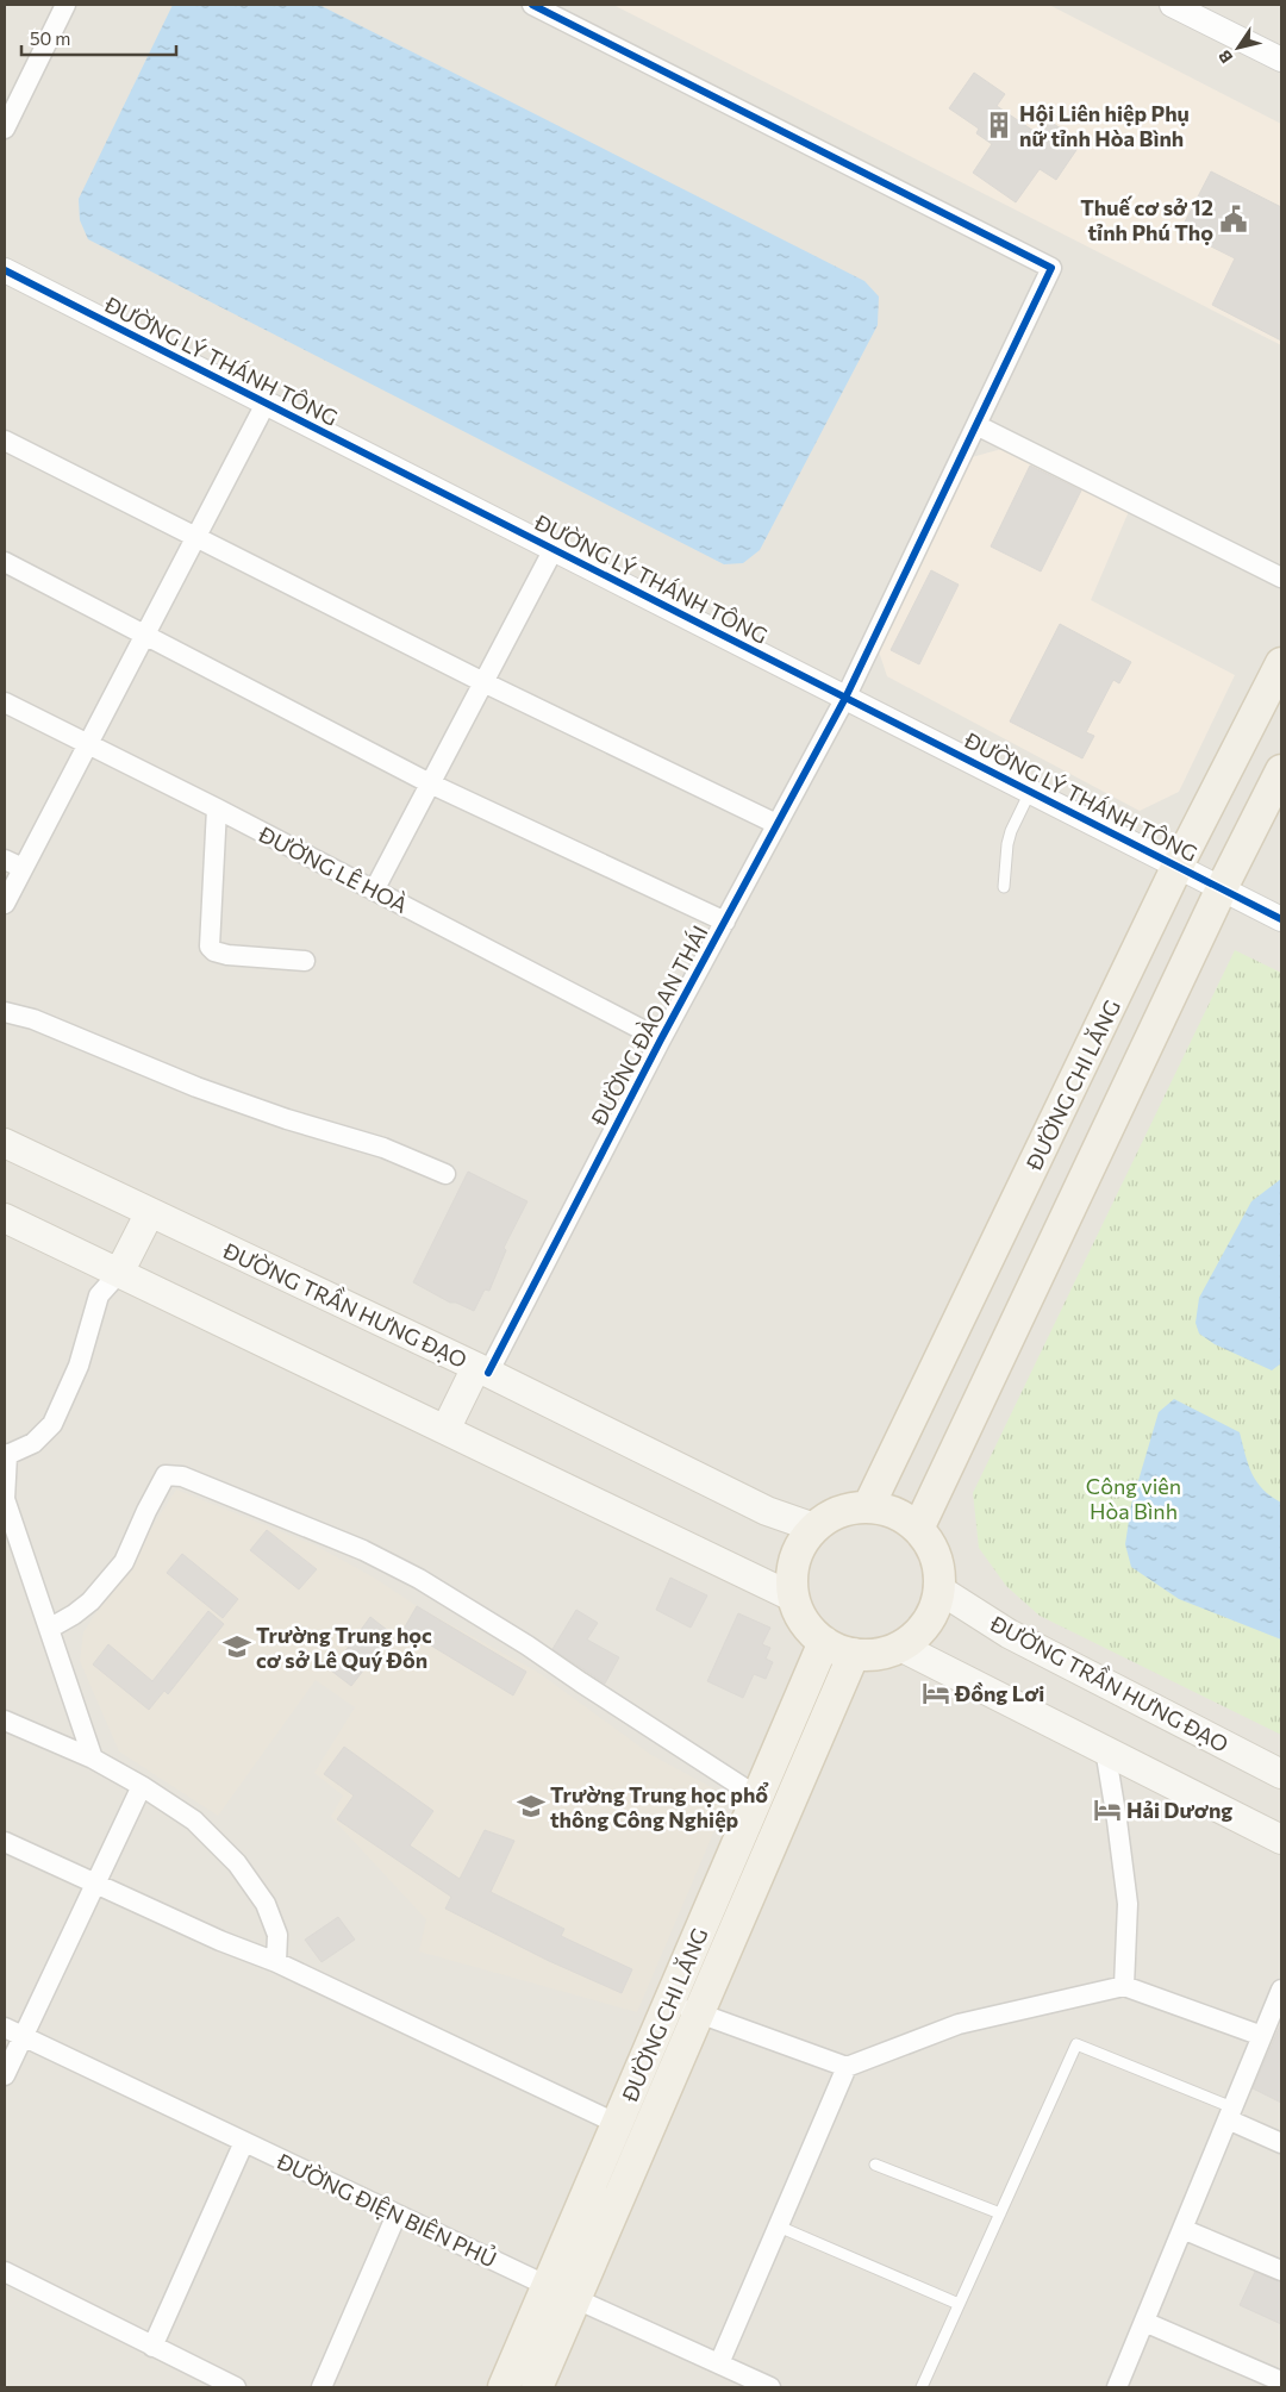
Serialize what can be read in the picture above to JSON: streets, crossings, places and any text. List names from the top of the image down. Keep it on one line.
{"streets":{"main road":["ĐƯỜNG CHI LĂNG","ĐƯỜNG TRẦN HƯNG ĐẠO"],"street":["ĐƯỜNG LÝ THÁNH TÔNG","ĐƯỜNG LÊ HOÀ","ĐƯỜNG ĐÀO AN THÁI","ĐƯỜNG ĐIỆN BIÊN PHỦ"]},"crossings":[["ĐƯỜNG LÝ THÁNH TÔNG","ĐƯỜNG ĐÀO AN THÁI"],["ĐƯỜNG LÝ THÁNH TÔNG","ĐƯỜNG CHI LĂNG"],["ĐƯỜNG LÊ HOÀ","ĐƯỜNG ĐÀO AN THÁI"],["ĐƯỜNG ĐÀO AN THÁI","ĐƯỜNG TRẦN HƯNG ĐẠO"],["ĐƯỜNG CHI LĂNG","ĐƯỜNG TRẦN HƯNG ĐẠO"],["ĐƯỜNG CHI LĂNG","ĐƯỜNG ĐIỆN BIÊN PHỦ"]],"parks":["Công viên Hòa Bình"],"places":{"building":["Hội Liên hiệp Phụ nữ tỉnh Hòa Bình"],"public building":["Thuế cơ sở 12 tỉnh Phú Thọ"],"school or university":["Trường Trung học cơ sở Lê Quý Đôn","Trường Trung học phổ thông Công Nghiệp"],"hotel":["Đồng Lơi","Hải Dương"]},"scale_bar":"50 m","north":"bottom left"}
